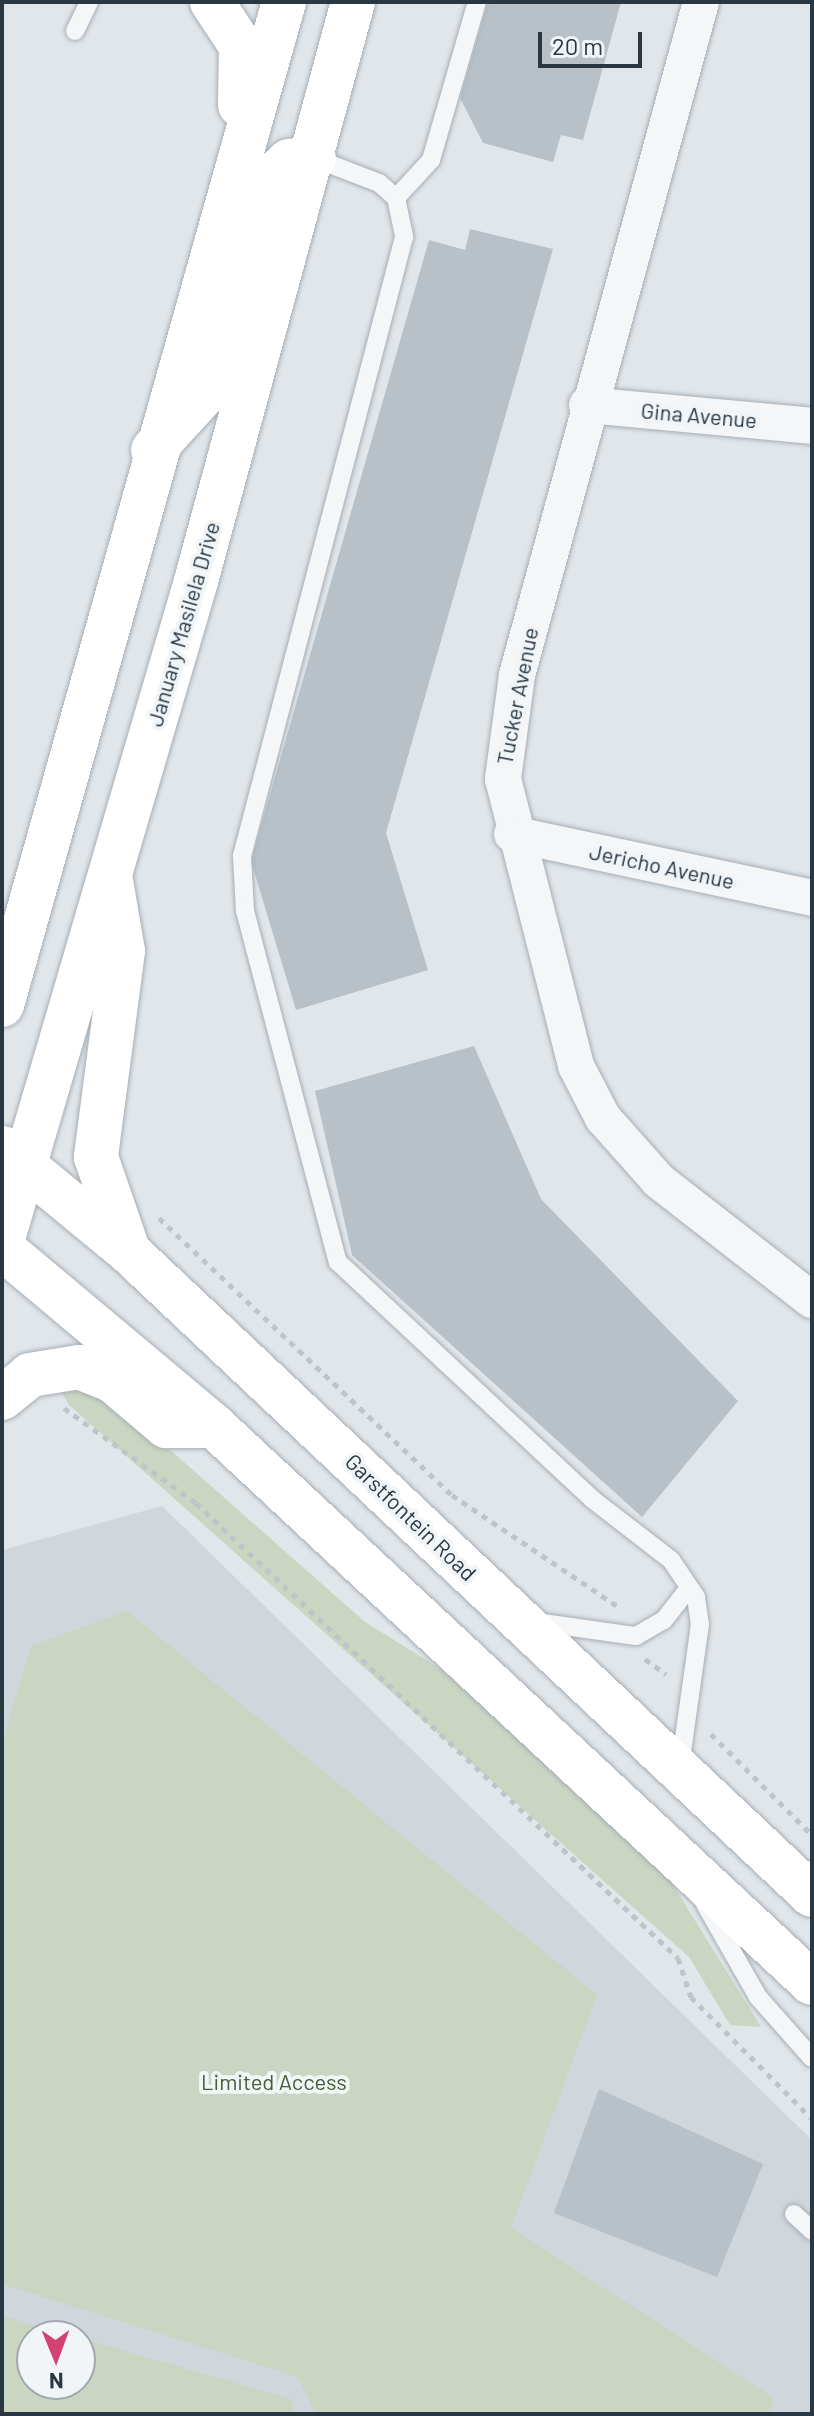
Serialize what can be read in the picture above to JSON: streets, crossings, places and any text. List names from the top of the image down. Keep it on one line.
{"streets":{"main road":["January Masilela Drive","Garstfontein Road"],"street":["Gina Avenue","Tucker Avenue","Jericho Avenue"]},"crossings":[["Gina Avenue","Tucker Avenue"],["January Masilela Drive","Garstfontein Road"],["Tucker Avenue","Jericho Avenue"]],"parks":["Limited Access"],"scale_bar":"20 m","north":"bottom"}
